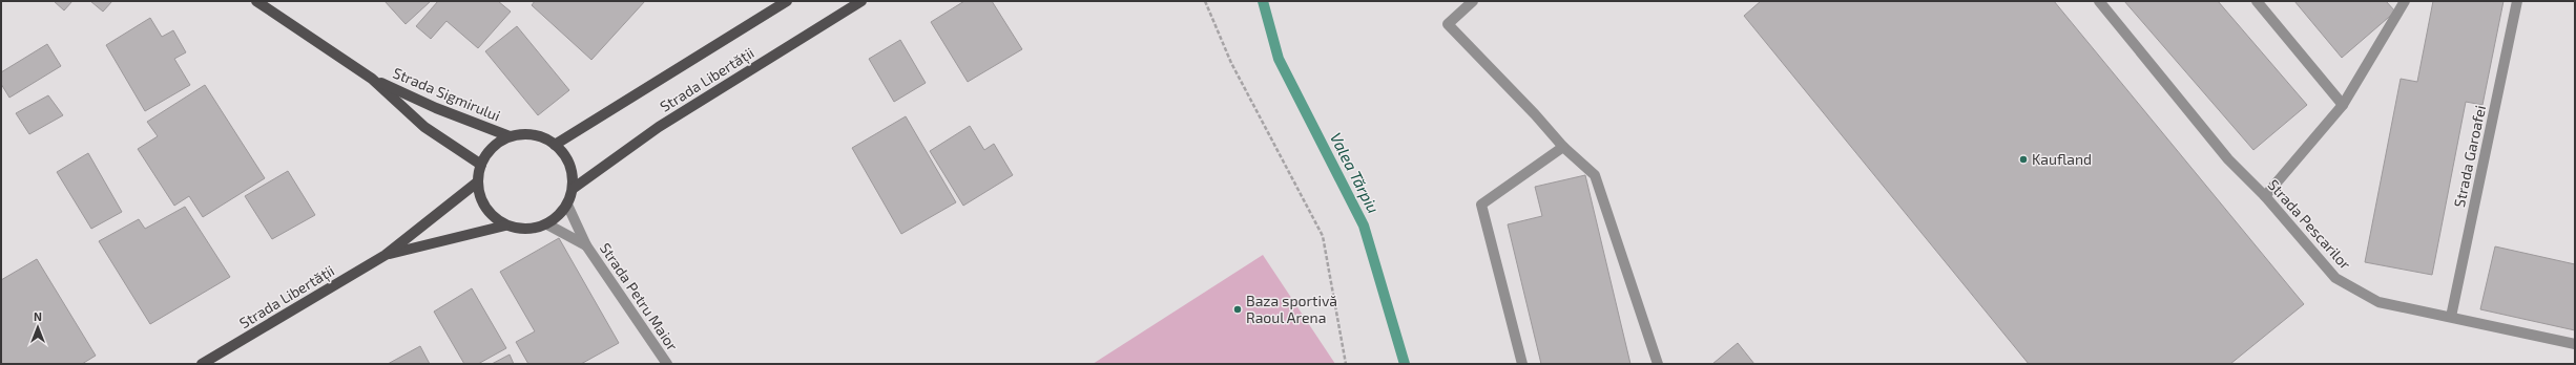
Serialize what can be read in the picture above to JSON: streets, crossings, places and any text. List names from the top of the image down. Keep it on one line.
{"streets":{"main road":["Strada Libertății","Strada Sigmirului"],"street":["Strada Garoafei","Strada Pescarilor","Strada Petru Maior"]},"crossings":[["Strada Libertății","Strada Sigmirului"],["Strada Libertății","Strada Petru Maior"],["Strada Sigmirului","Strada Petru Maior"],["Strada Garoafei","Strada Pescarilor"]],"water":["Valea Tărpiu"],"places":["Kaufland","Baza sportivă Raoul Arena"],"north":"top"}
